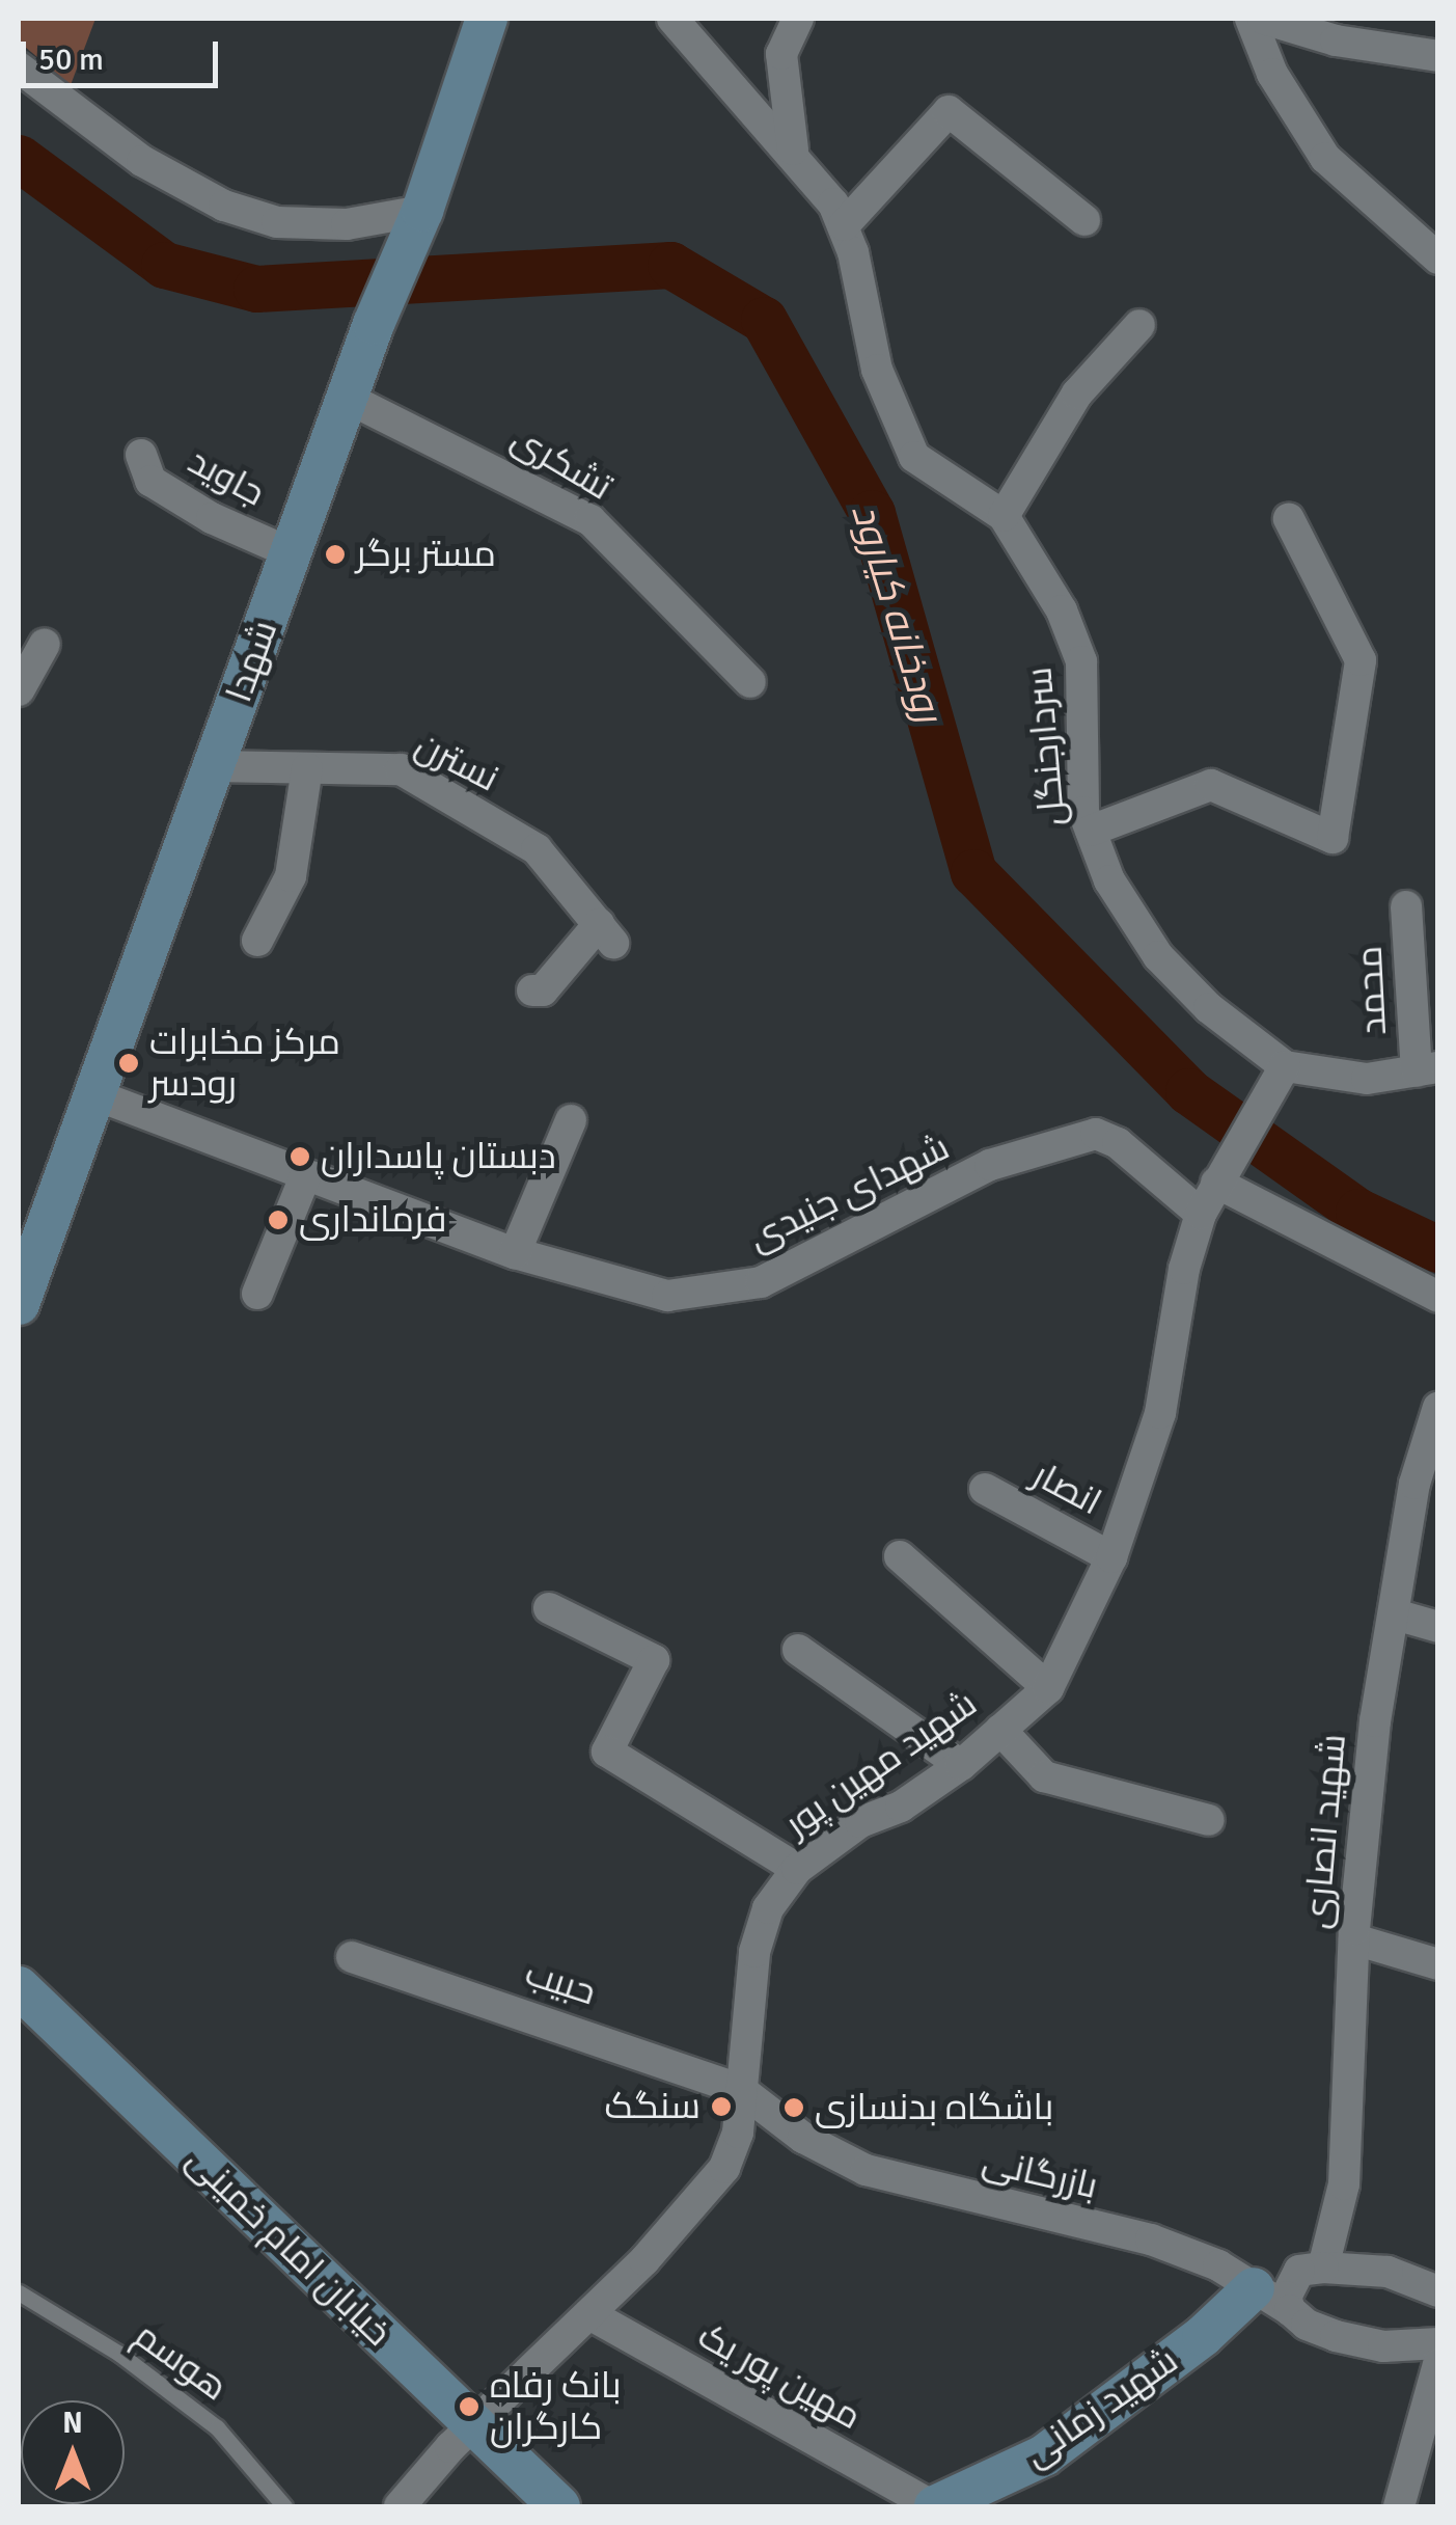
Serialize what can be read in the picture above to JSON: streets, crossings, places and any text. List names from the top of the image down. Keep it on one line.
{"streets":{"main road":["شهدا","خیابان امام خمینی","شهید زمانی"],"street":["تشکری","جاوید","سردارجنگل","نسترن","محمد","شهدای جنیدی","انصار","شهید مهین پور","شهید انصاری","حبیب","بازرگانی","مهین پور یک"],"lane":["هوسم"]},"crossings":[["تشکری","شهدا"],["جاوید","شهدا"],["شهدا","نسترن"],["شهدا","شهدای جنیدی"],["سردارجنگل","شهید مهین پور"],["شهدای جنیدی","شهید مهین پور"],["انصار","شهید مهین پور"],["شهید مهین پور","حبیب"],["شهید مهین پور","بازرگانی"],["شهید مهین پور","خیابان امام خمینی"],["شهید مهین پور","مهین پور یک"],["حبیب","بازرگانی"],["مهین پور یک","شهید زمانی"]],"water":["رودخانه کیارود"],"places":["مستر برگر","مرکز مخابرات رودسر","دبستان پاسداران","فرماندارى","سنگک","باشگاه بدنسازى","بانک رفاه کارگران"],"scale_bar":"50 m","north":"top"}
